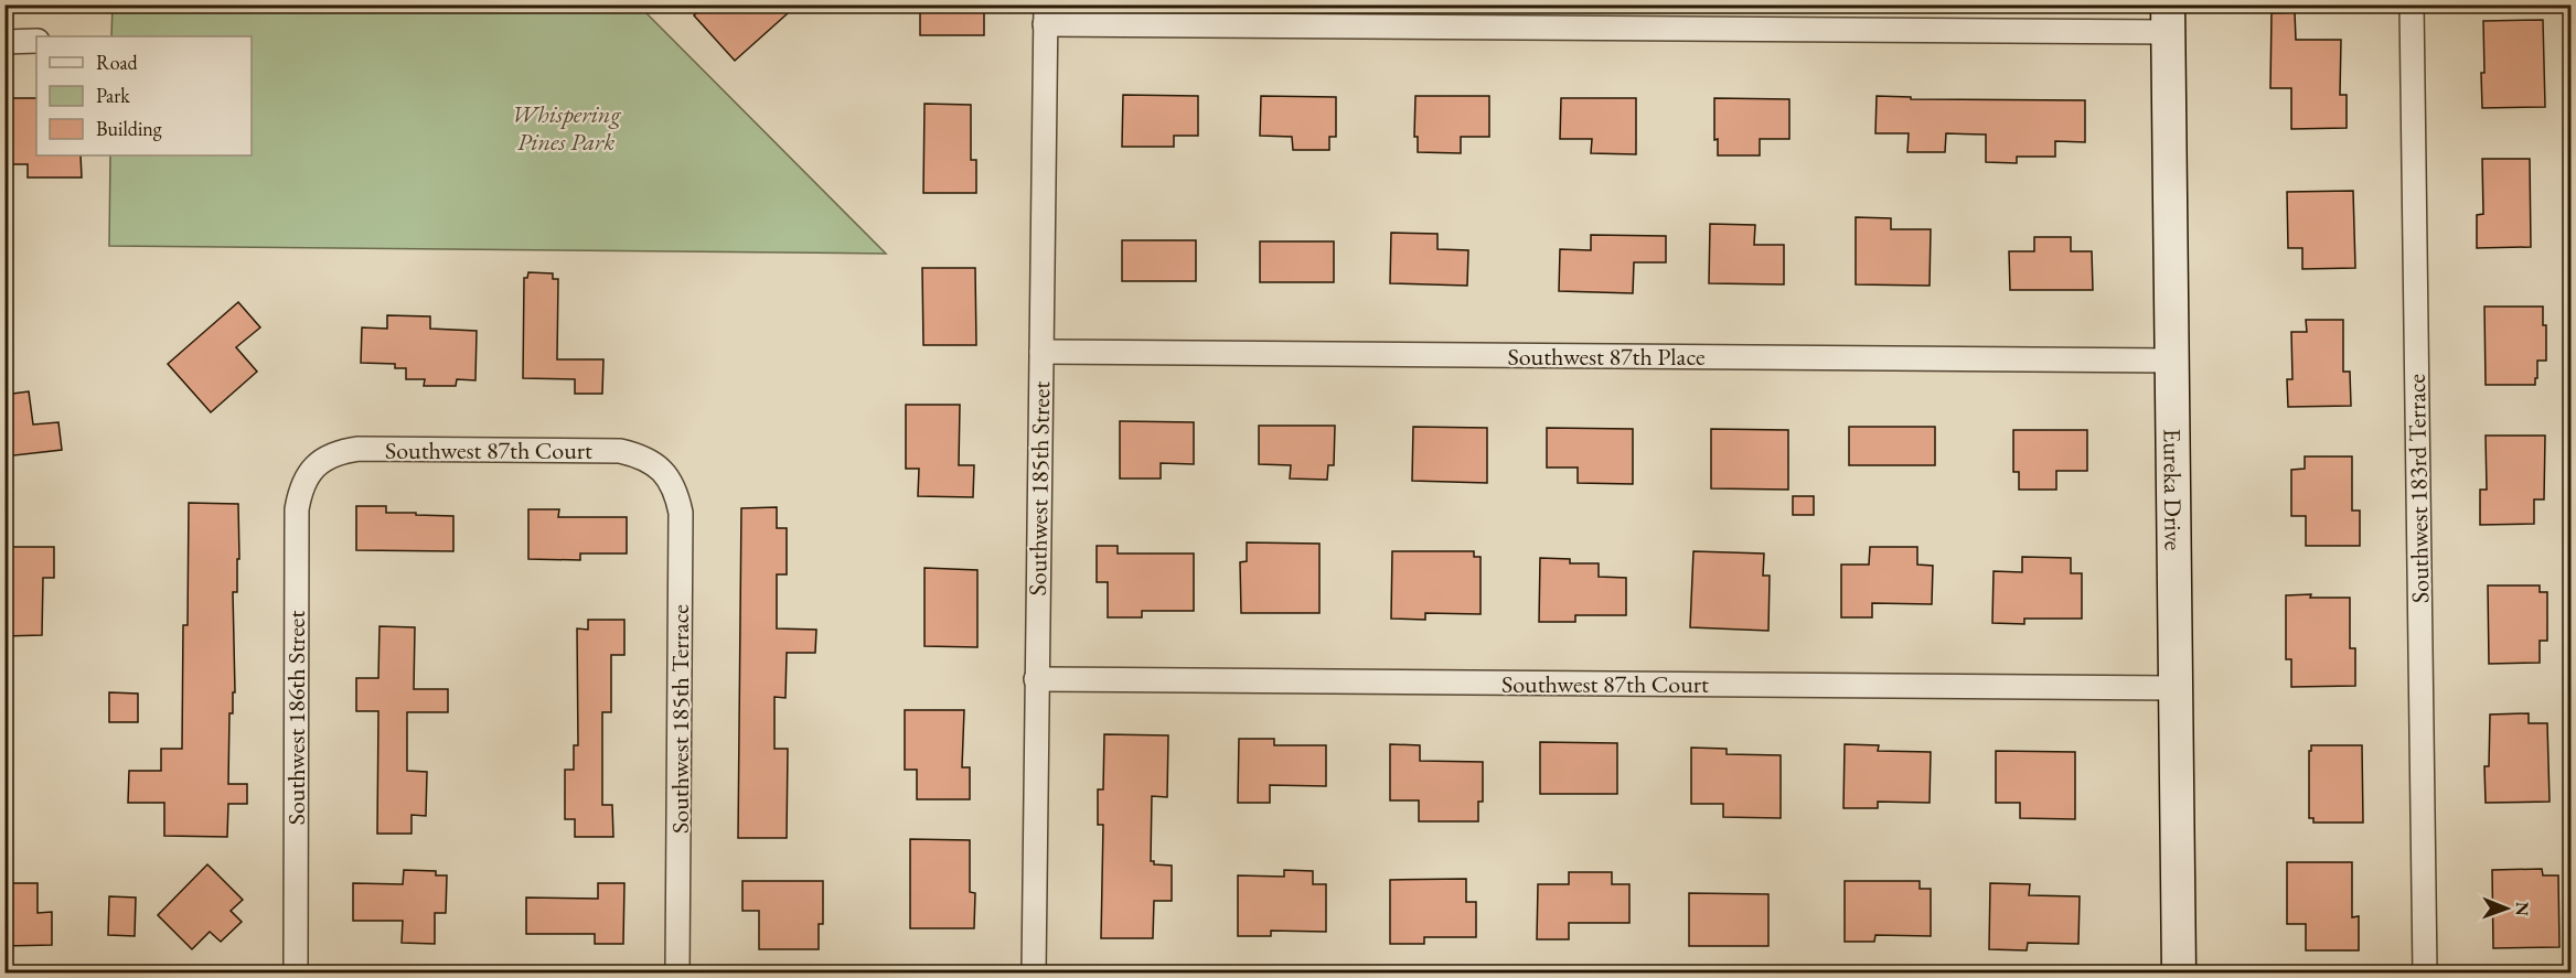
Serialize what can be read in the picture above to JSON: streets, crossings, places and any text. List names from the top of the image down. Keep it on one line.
{"streets":{"main road":["Eureka Drive"],"street":["Southwest 87th Place","Southwest 87th Court","Southwest 185th Street","Southwest 183rd Terrace","Southwest 186th Street","Southwest 185th Terrace"]},"crossings":[["Southwest 87th Place","Southwest 185th Street"],["Southwest 87th Place","Eureka Drive"],["Southwest 87th Court","Southwest 185th Street"],["Southwest 87th Court","Eureka Drive"],["Southwest 87th Court","Southwest 186th Street"],["Southwest 87th Court","Southwest 185th Terrace"]],"parks":["Whispering Pines Park"],"legend":["Road","Park","Building"],"north":"right"}
